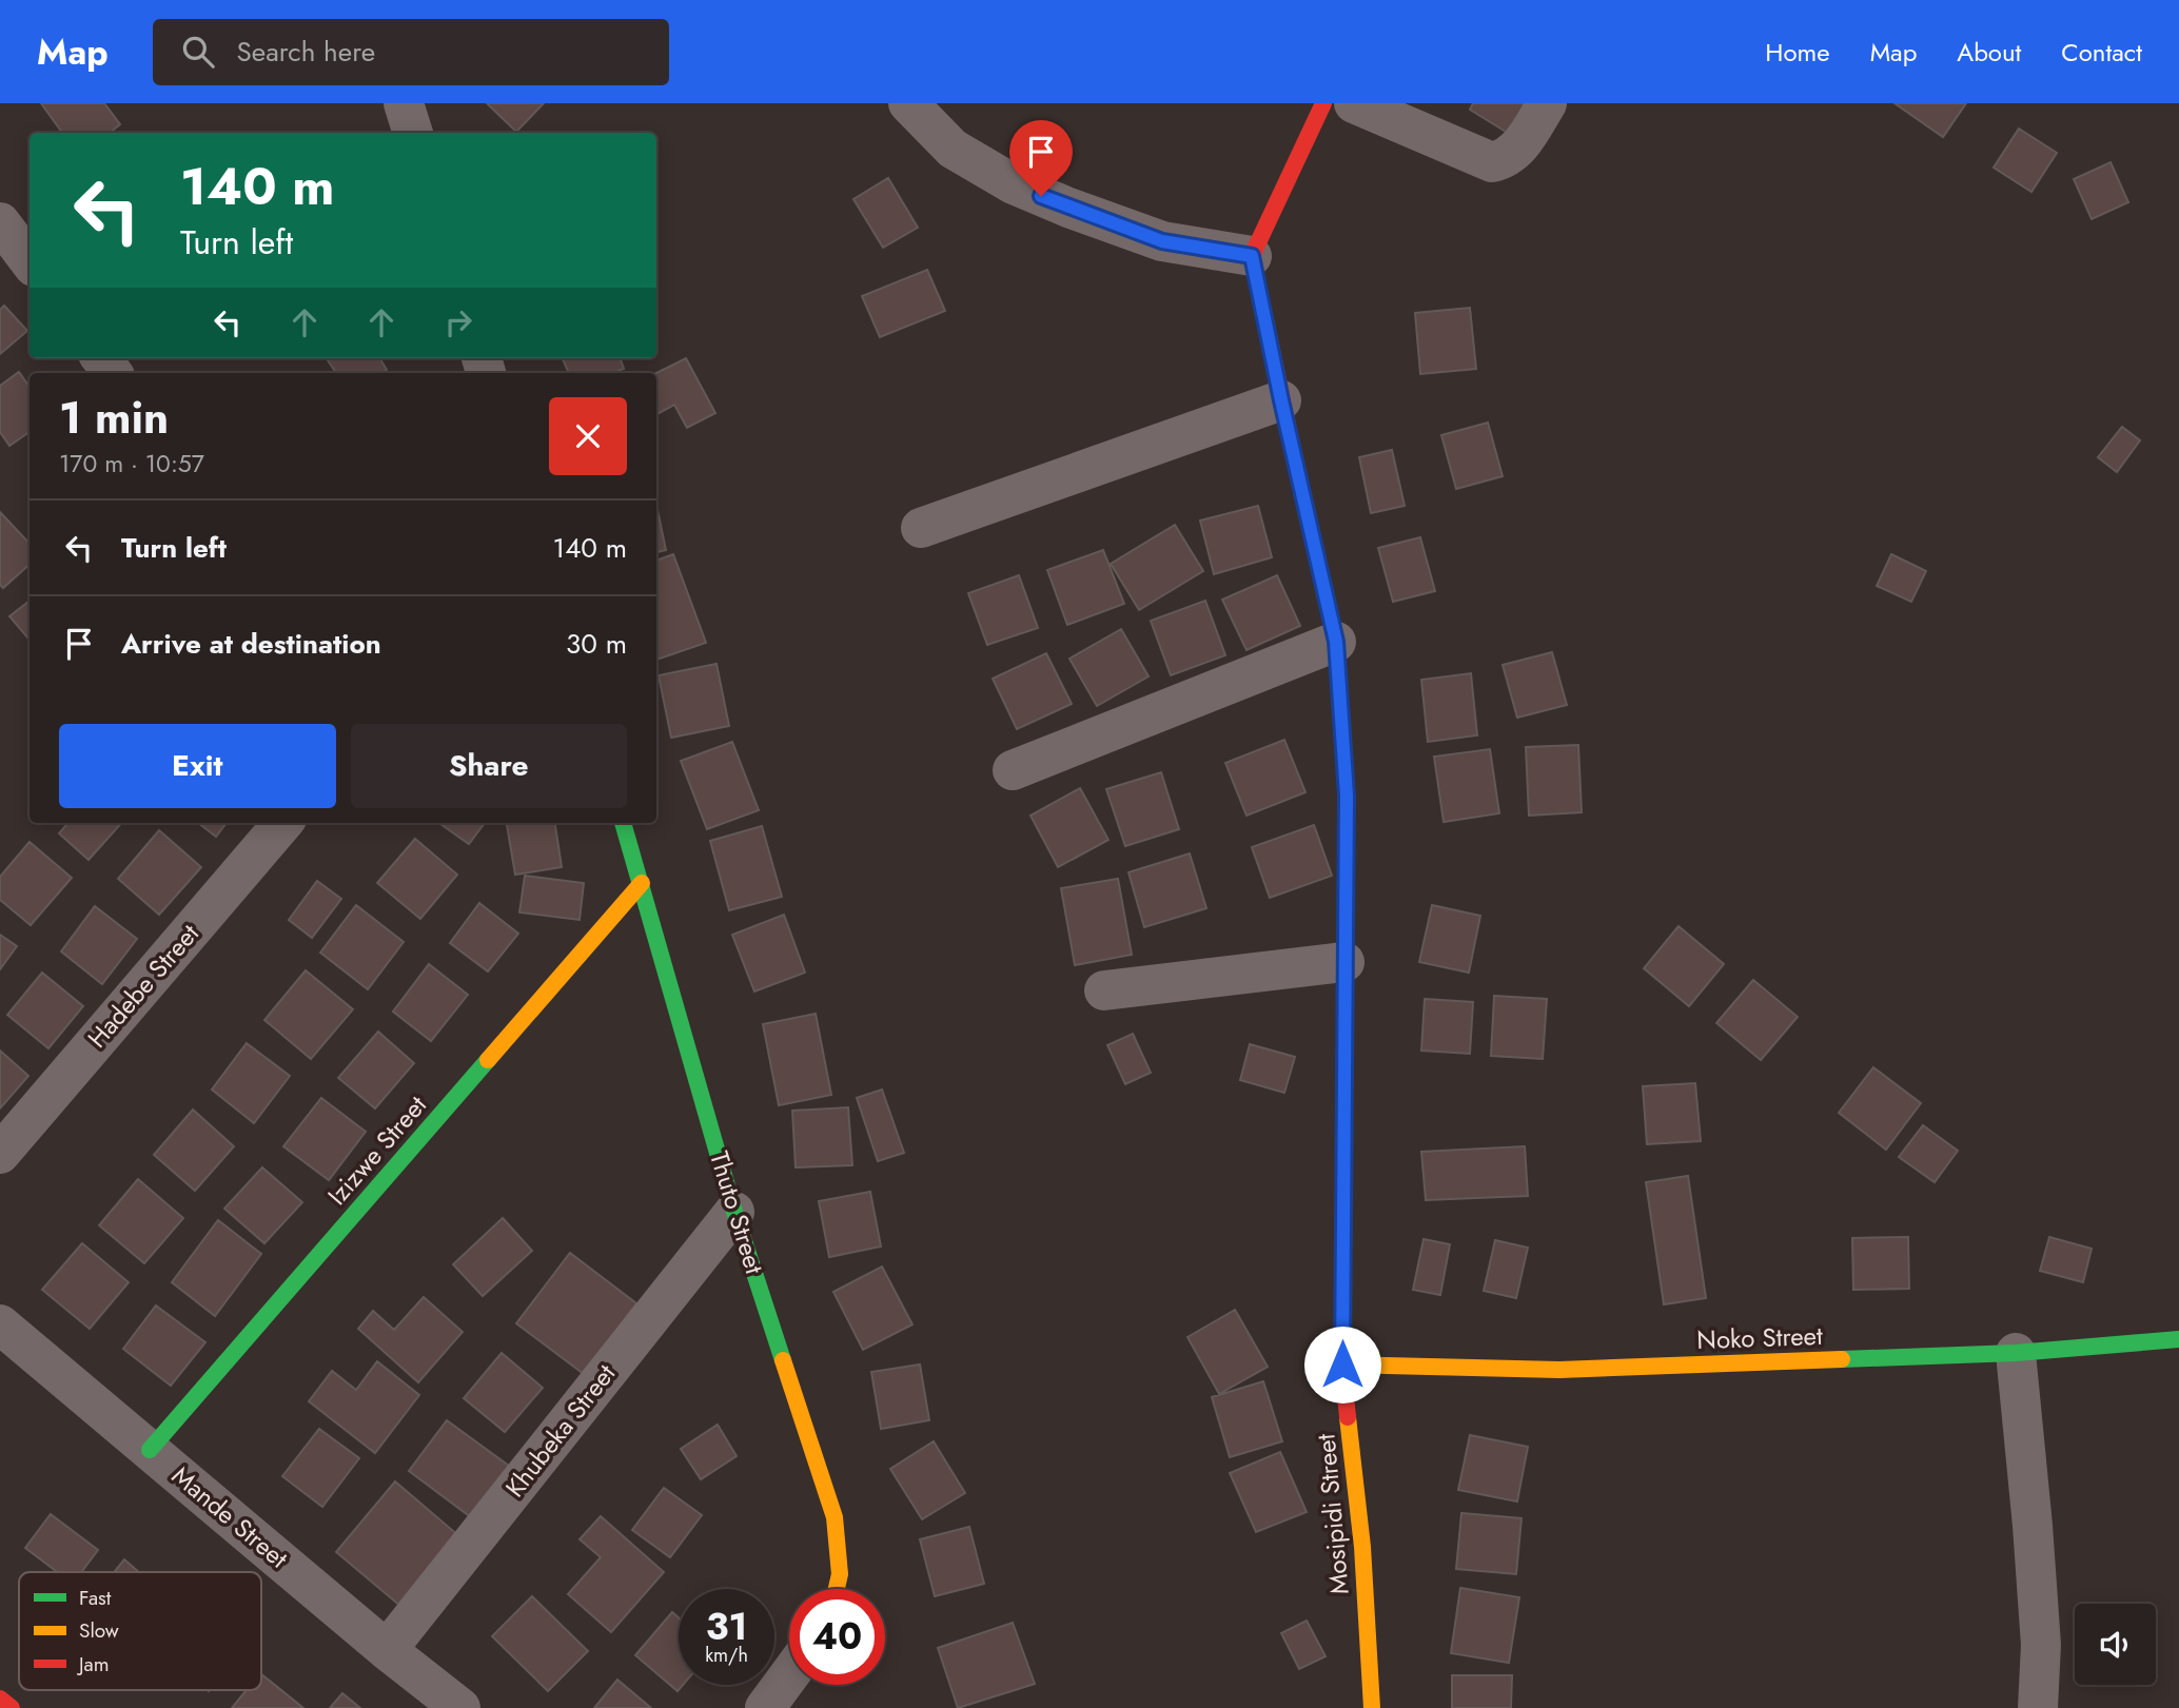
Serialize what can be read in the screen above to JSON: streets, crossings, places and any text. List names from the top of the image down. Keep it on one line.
{"streets":{"street":["Hadebe Street","Izizwe Street","Thuto Street","Noko Street","Khubeka Street","Mosipidi Street","Mande Street"]},"crossings":[["Izizwe Street","Thuto Street"],["Izizwe Street","Mande Street"],["Thuto Street","Khubeka Street"],["Noko Street","Mosipidi Street"],["Khubeka Street","Mande Street"]],"legend":["Fast","Slow","Jam"],"page":{"header":"Map","search":"Search here","nav":["Home","Map","About","Contact"],"turn":["140 m","Turn left"],"heading":["1 min","170 m · 10:57"],"list":[{"name":"Turn left","value":"140 m"},{"name":"Arrive at destination","value":"30 m"}],"buttons":["Exit","Share"],"speed":"31 km/h","limit":"40"}}
